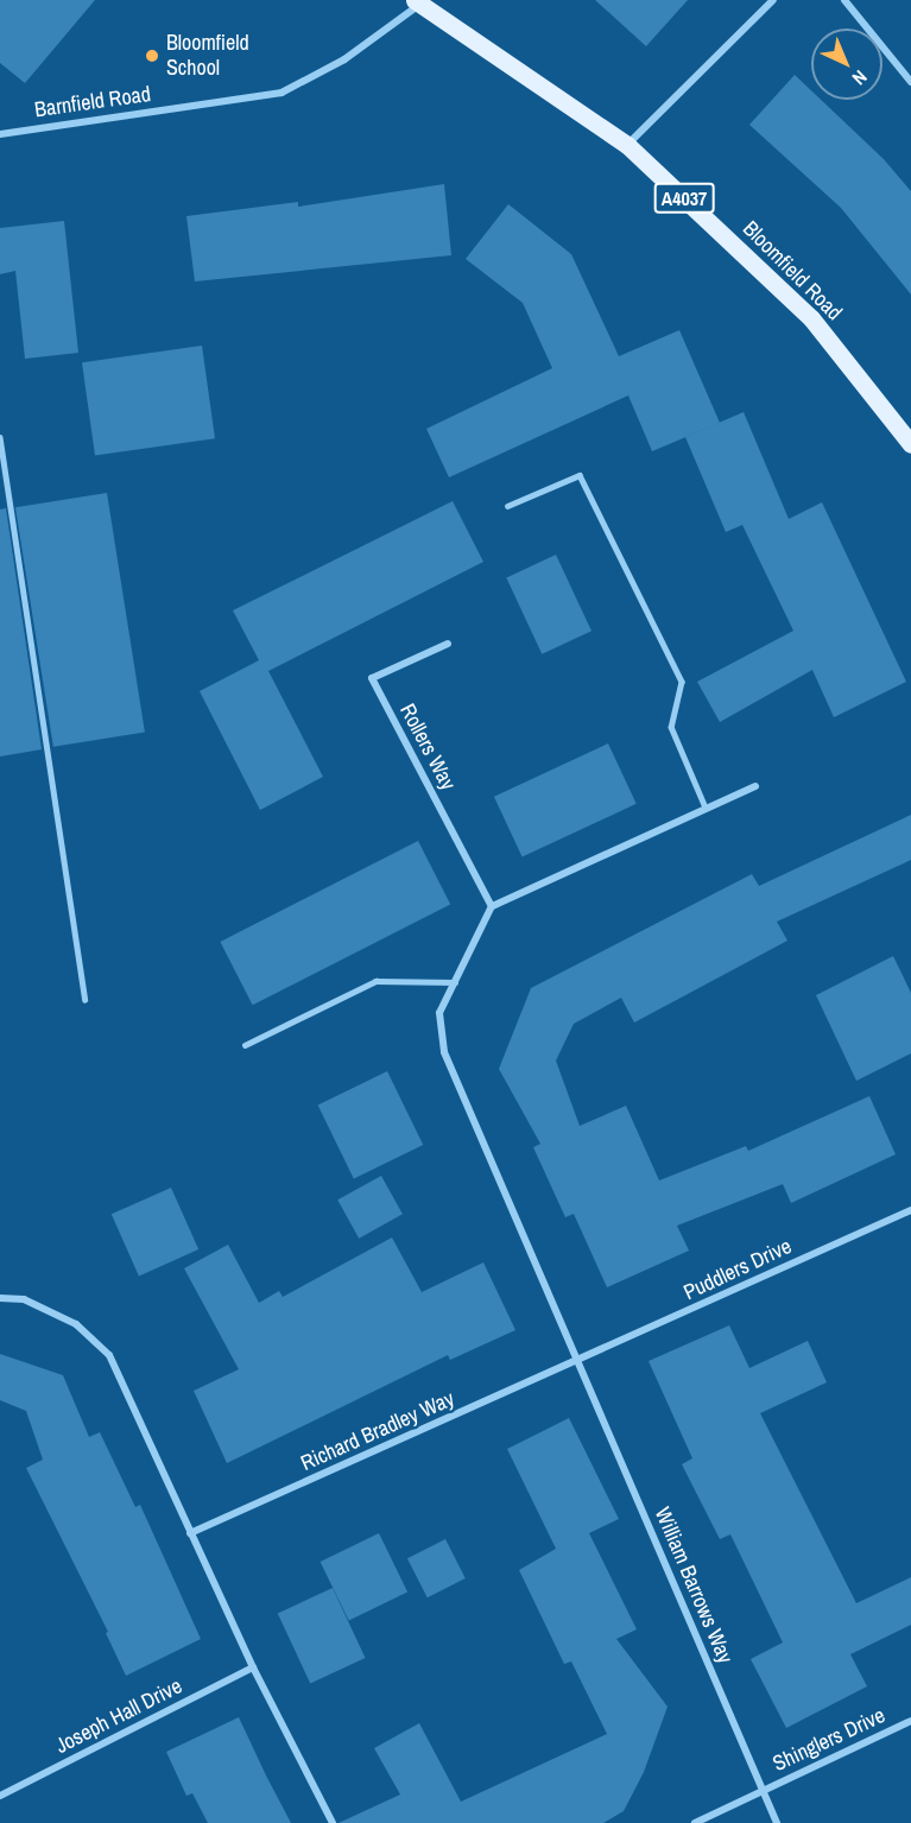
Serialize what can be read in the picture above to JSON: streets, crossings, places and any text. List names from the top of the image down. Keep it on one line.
{"streets":{"main road":["A4037","Bloomfield Road"],"street":["Barnfield Road","Rollers Way","Puddlers Drive","Richard Bradley Way","William Barrows Way","Joseph Hall Drive","Shinglers Drive"]},"crossings":[["Barnfield Road","Bloomfield Road"],["Rollers Way","William Barrows Way"],["Puddlers Drive","Richard Bradley Way"],["Puddlers Drive","William Barrows Way"],["Richard Bradley Way","William Barrows Way"],["William Barrows Way","Shinglers Drive"]],"places":["Bloomfield School"],"north":"bottom right"}
